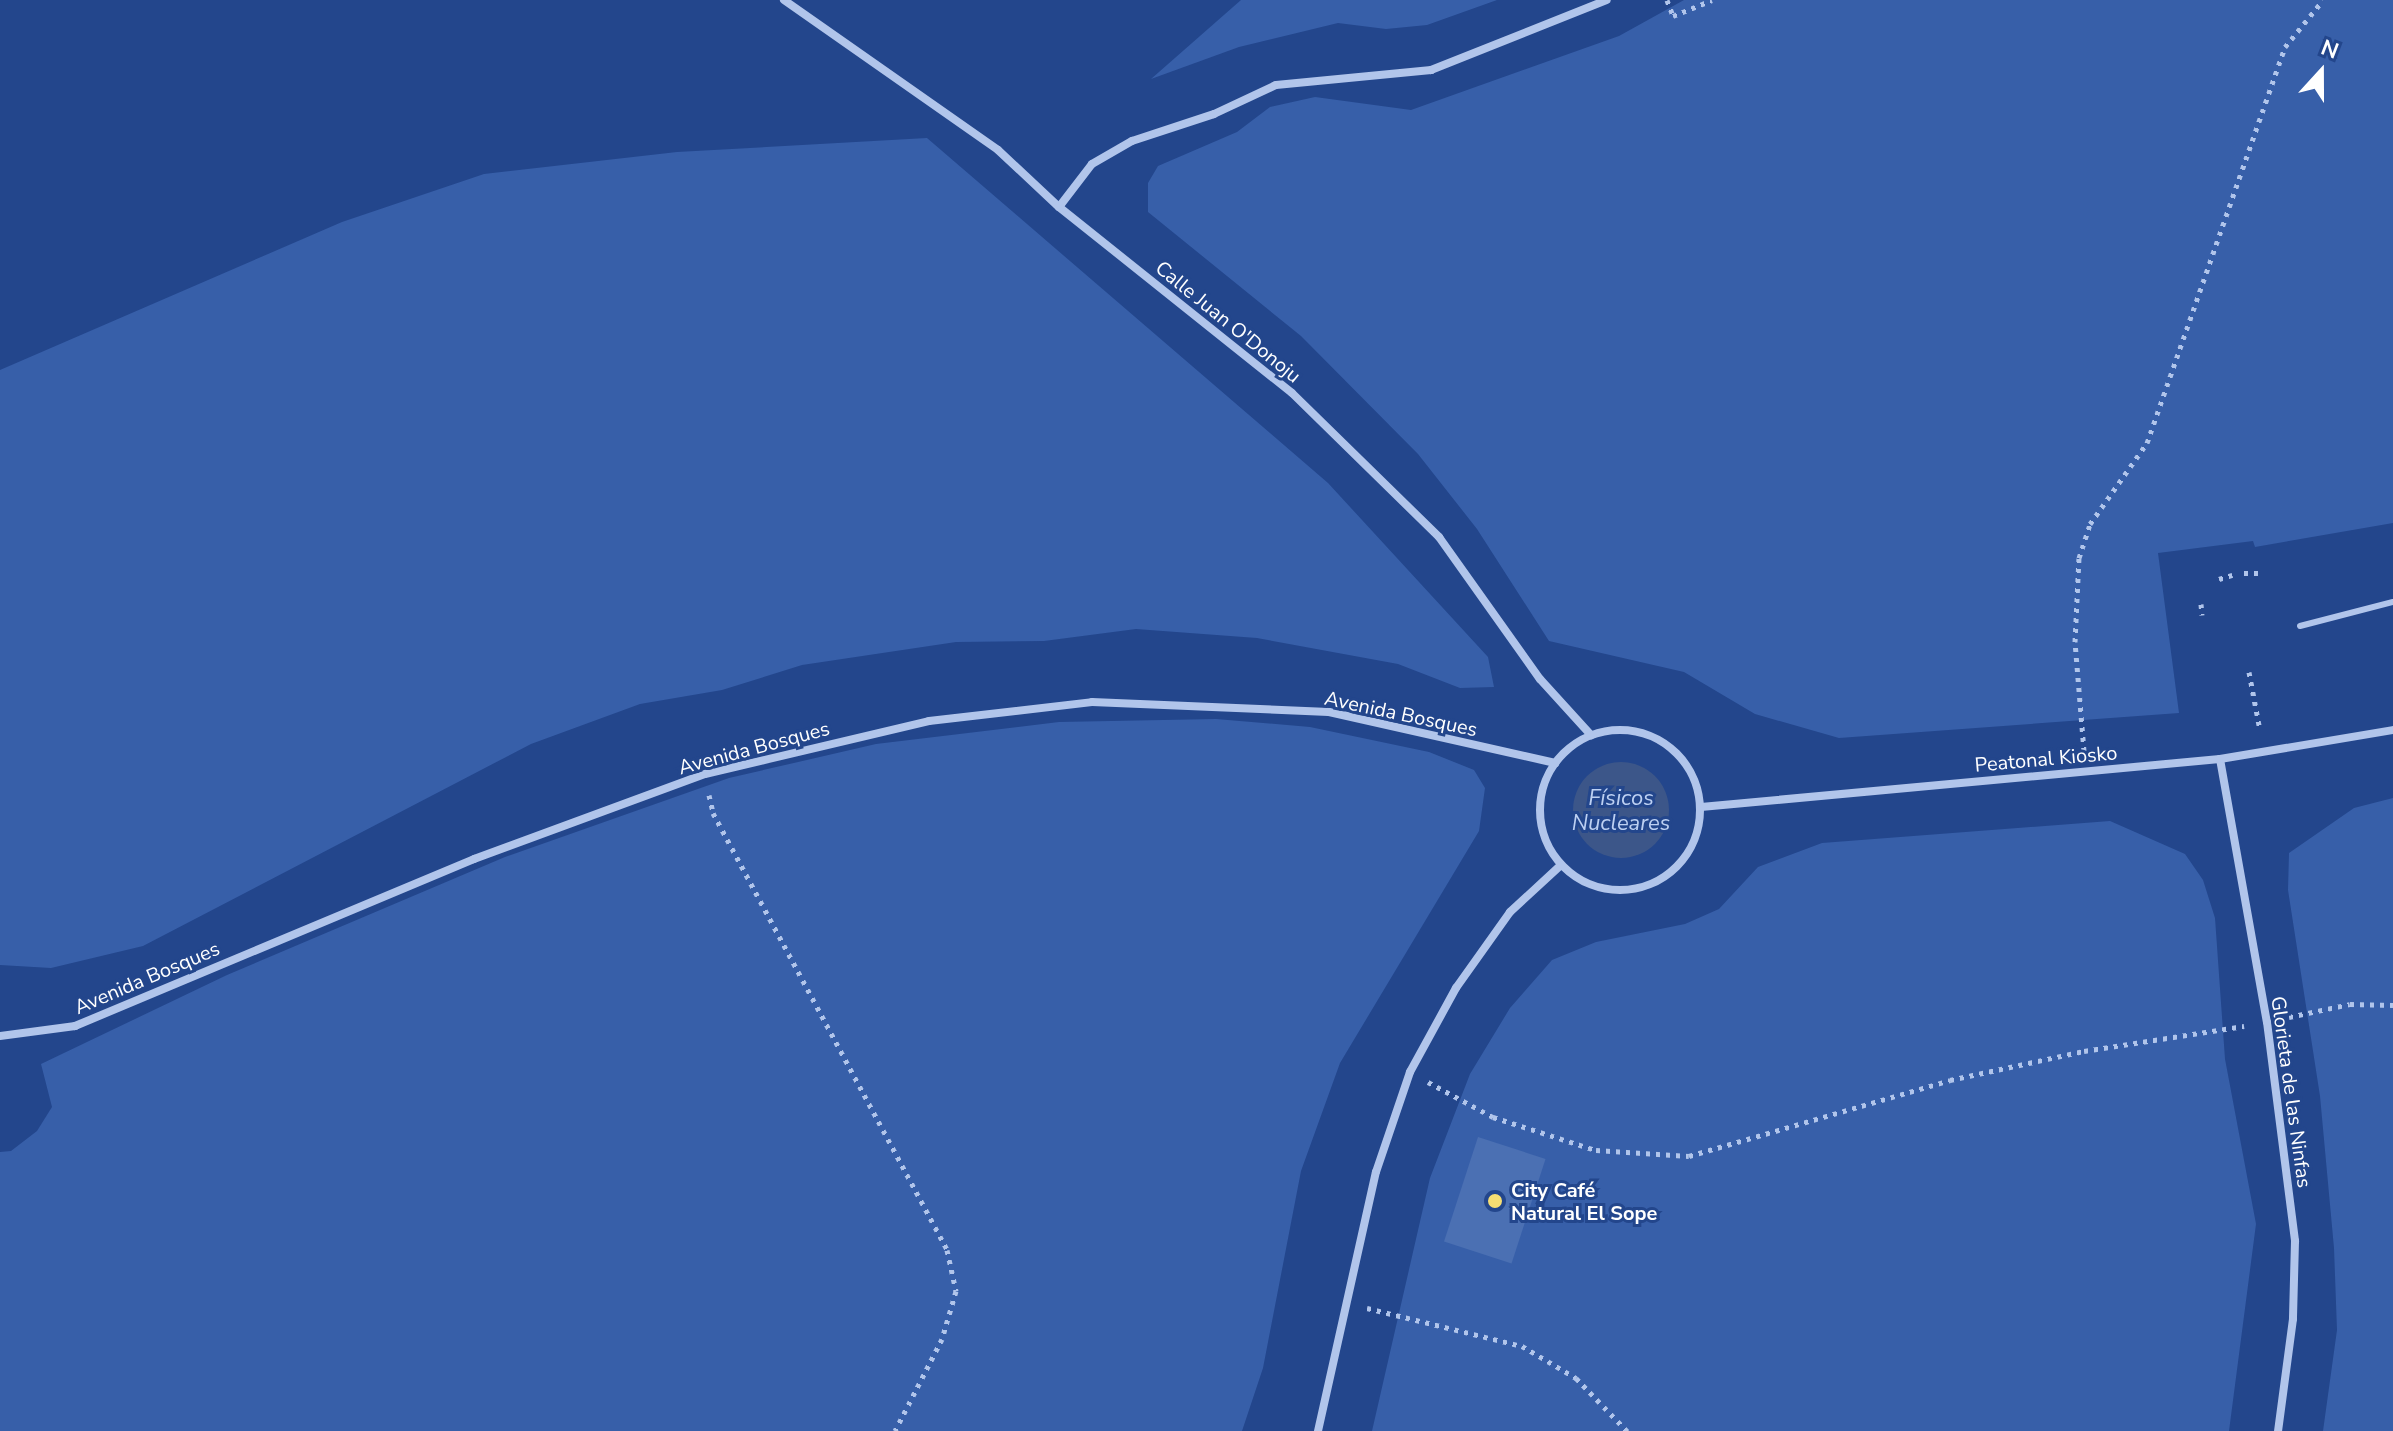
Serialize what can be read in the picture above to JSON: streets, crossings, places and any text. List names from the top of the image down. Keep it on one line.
{"streets":{"street":["Calle Juan O'Donoju","Avenida Bosques","Peatonal Kiosko","Glorieta de las Ninfas"]},"crossings":[["Calle Juan O'Donoju","Avenida Bosques"],["Calle Juan O'Donoju","Peatonal Kiosko"],["Avenida Bosques","Peatonal Kiosko"],["Peatonal Kiosko","Glorieta de las Ninfas"]],"water":["Físicos Nucleares"],"places":["City Café Natural El Sope"],"north":"top"}
